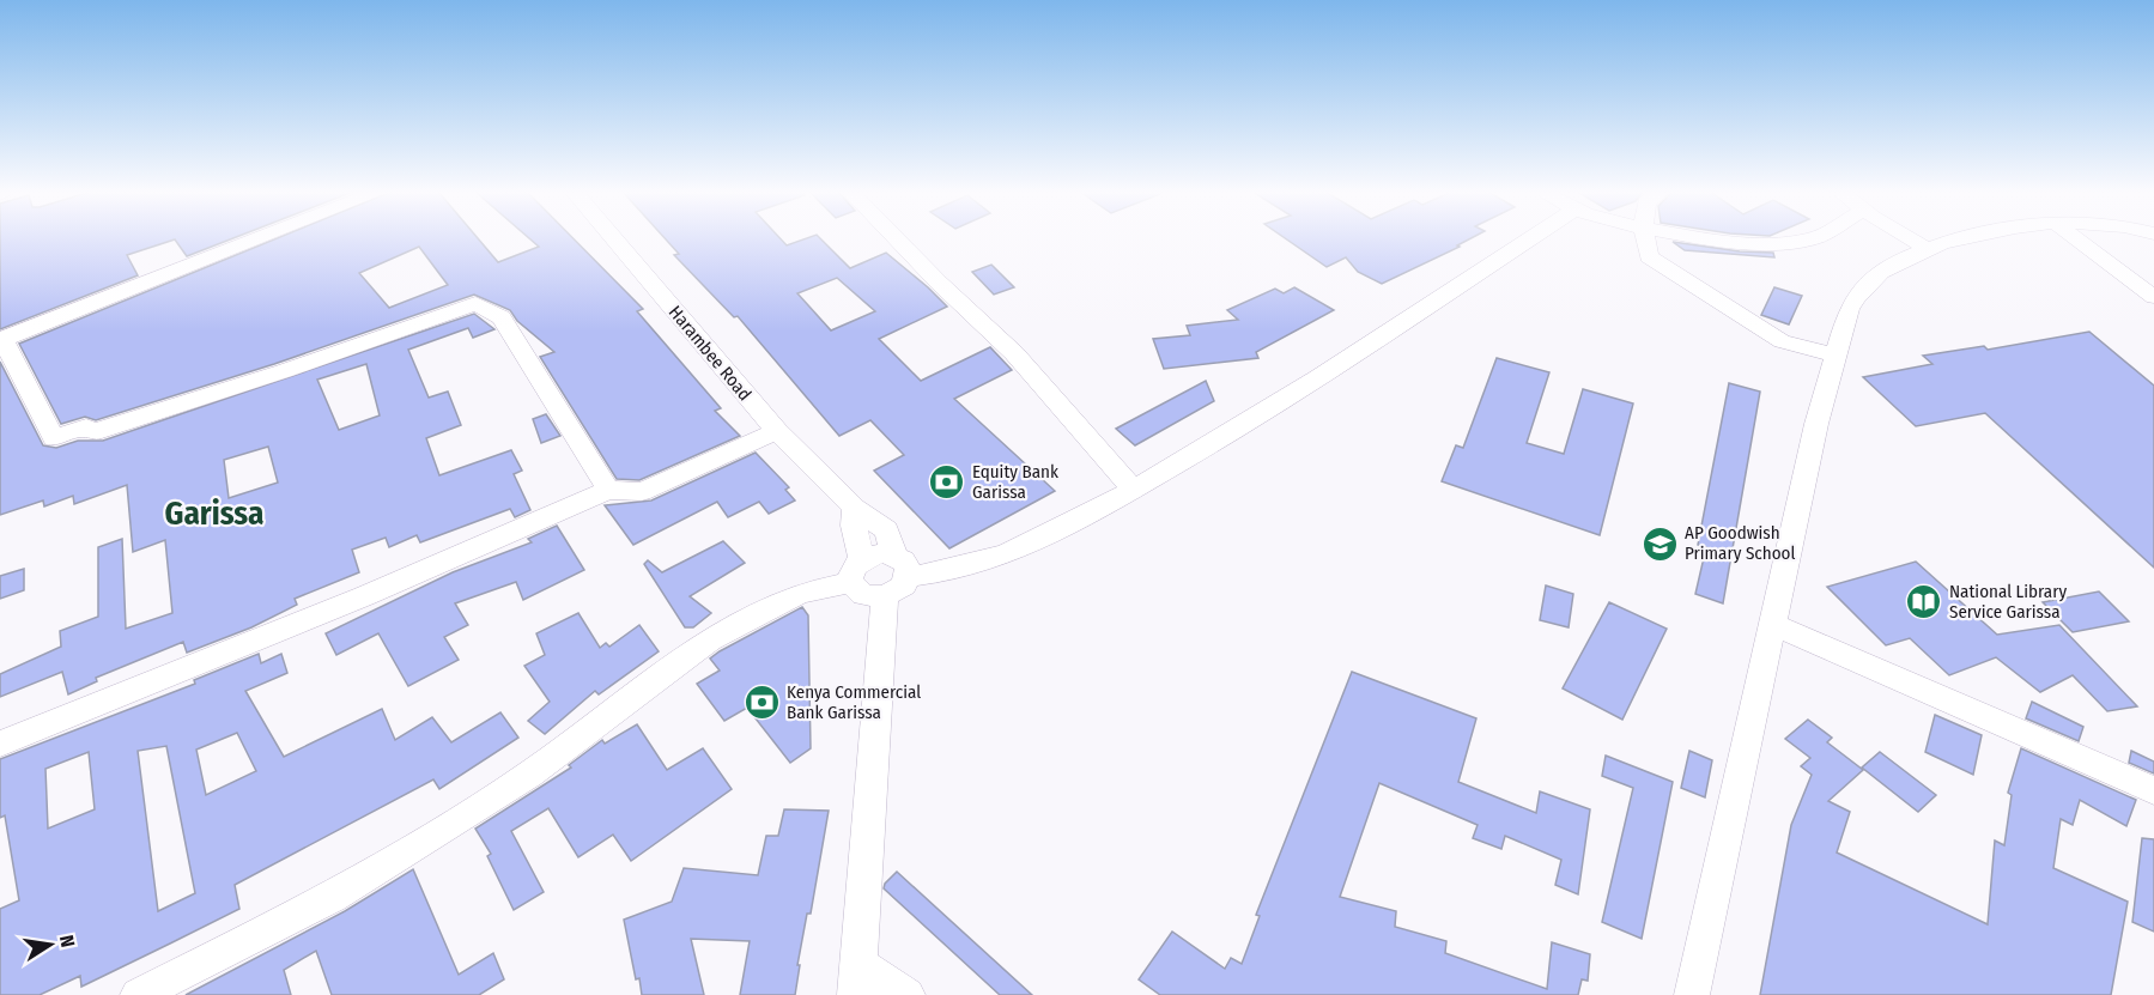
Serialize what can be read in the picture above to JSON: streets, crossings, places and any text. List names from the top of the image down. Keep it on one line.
{"streets":{"street":["Harambee Road"]},"districts":["Garissa"],"places":{"bank":["Equity Bank Garissa","Kenya Commercial Bank Garissa"],"school or university":["AP Goodwish Primary School"],"library":["National Library Service Garissa"]},"north":"right"}
